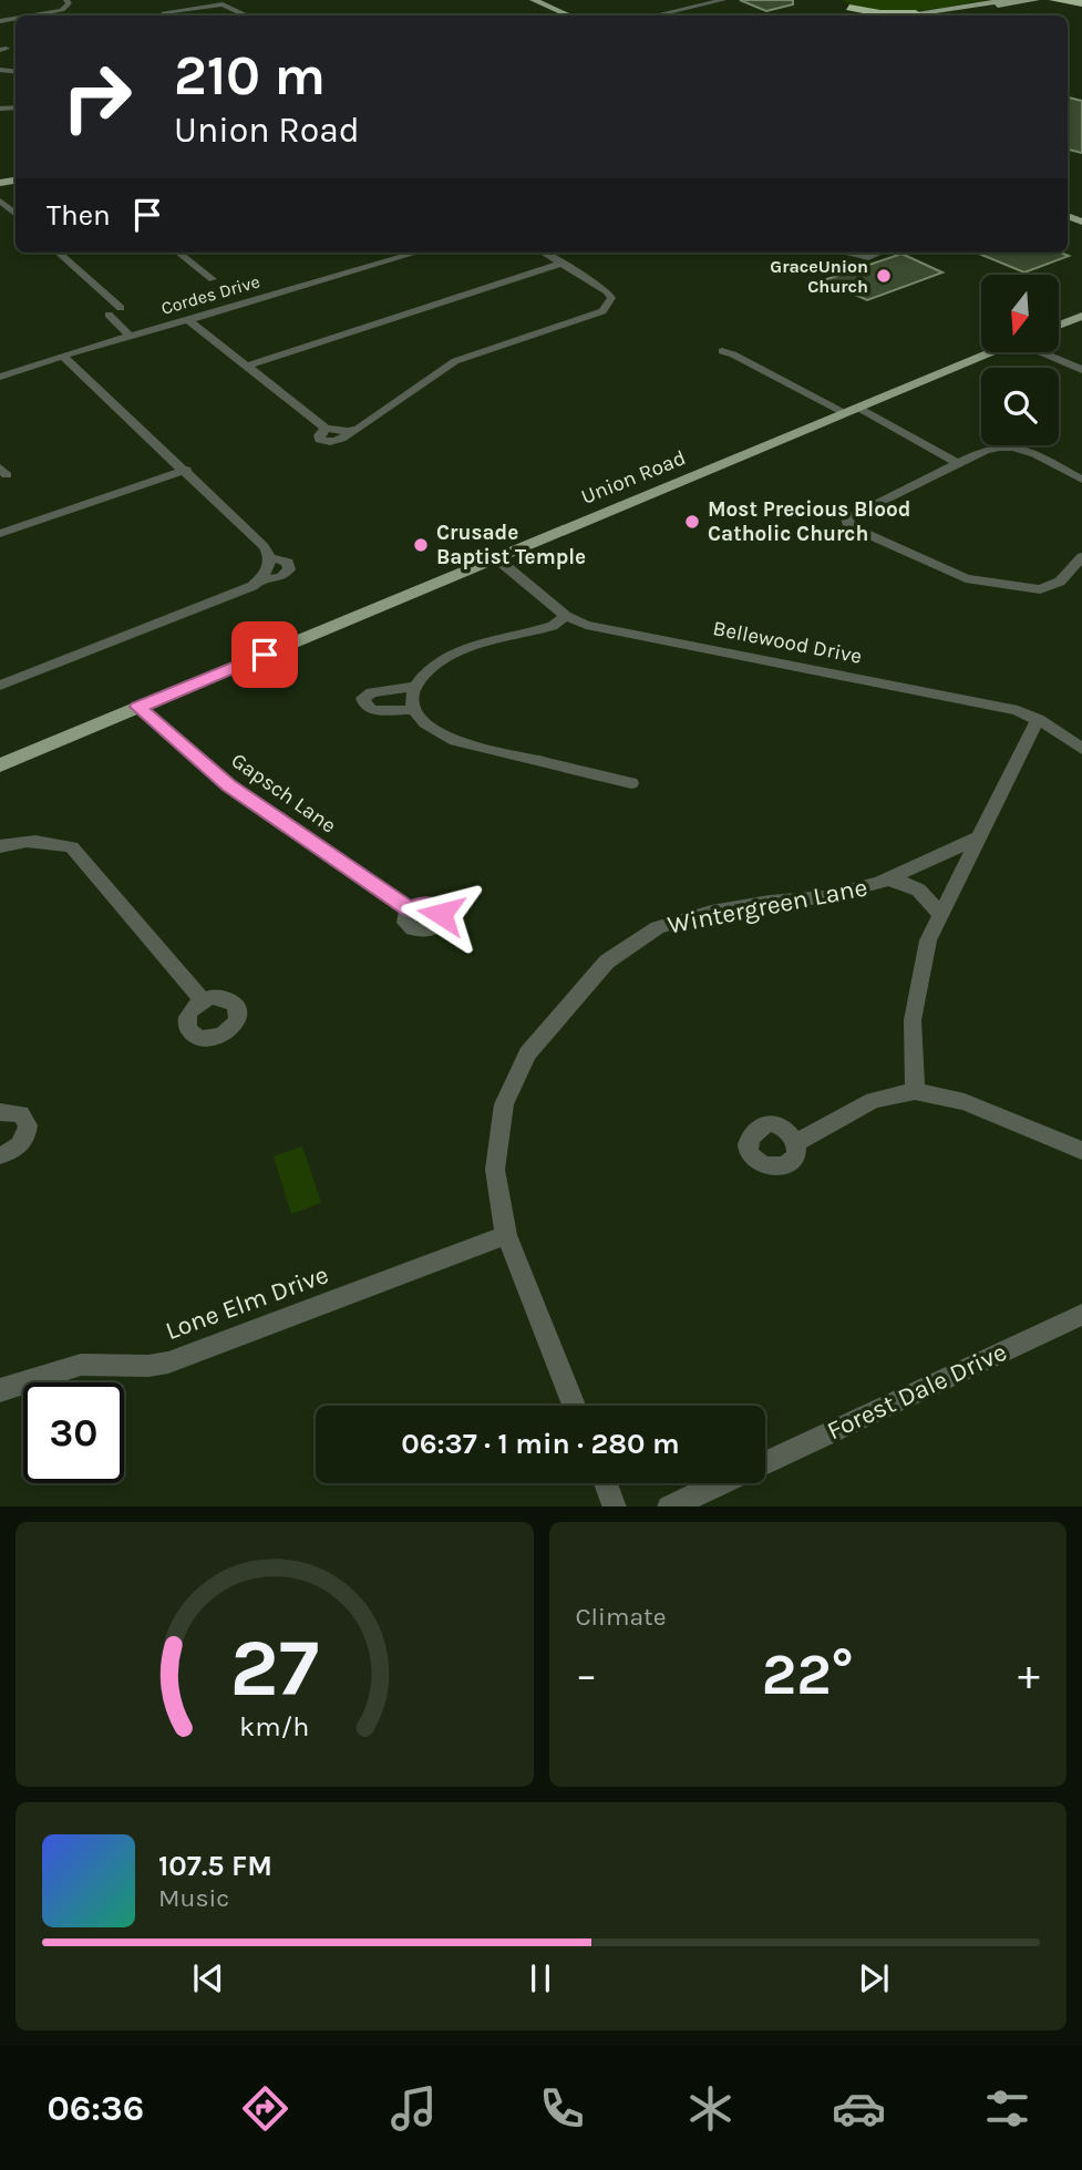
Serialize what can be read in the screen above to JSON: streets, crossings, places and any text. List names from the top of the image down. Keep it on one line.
{"streets":{"main road":["Union Road"],"street":["Cordes Drive","Bellewood Drive","Gapsch Lane","Wintergreen Lane","Lone Elm Drive","Forest Dale Drive"]},"crossings":[["Union Road","Bellewood Drive"],["Union Road","Gapsch Lane"],["Wintergreen Lane","Lone Elm Drive"]],"places":["GraceUnion Church","Most Precious Blood Catholic Church","Crusade Baptist Temple"],"north":"bottom","page":{"turn":["210 m","Union Road"],"then":"Then","limit":"30","trip":"06:37 · 1 min · 280 m","tile":"Climate","heat":["−","22°","+"],"song":["107.5 FM","Music"],"tabs":"06:36","gauge":["27","km/h"]}}
